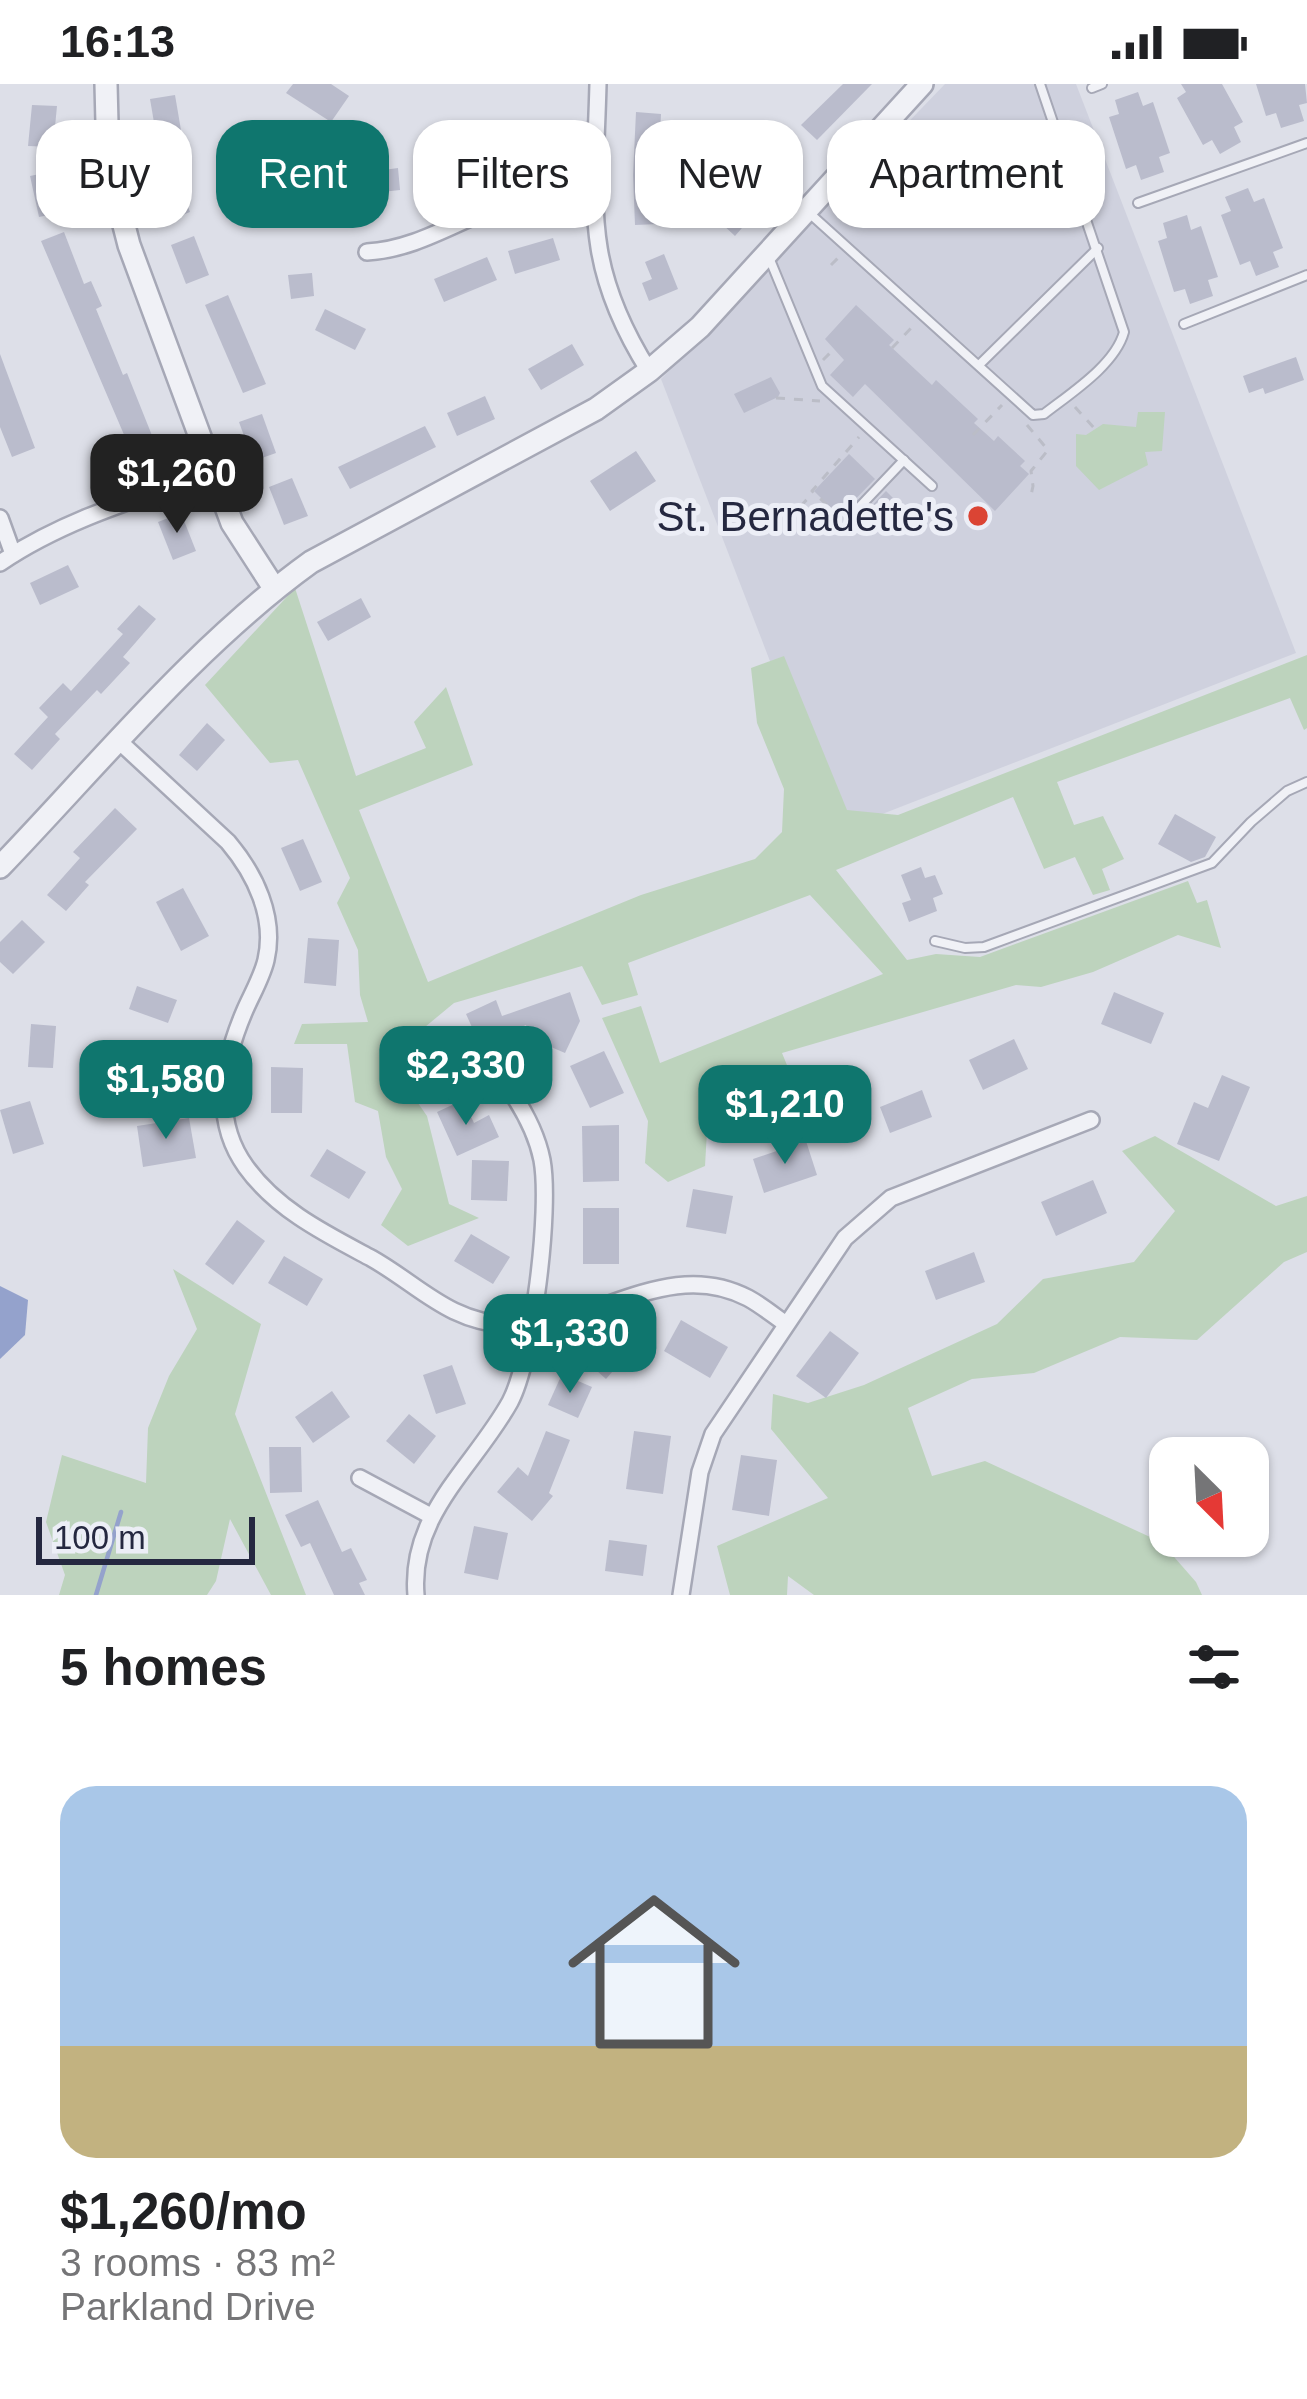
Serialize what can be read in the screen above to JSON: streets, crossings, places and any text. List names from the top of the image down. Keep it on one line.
{"places":["St. Bernadette's"],"scale_bar":"100 m","north":"bottom right","page":{"status":"16:13","chip":["Buy","Rent","Filters","New","Apartment"],"price":["$1,260","$2,330","$1,580","$1,210","$1,330"],"scale":"100 m","heading":"5 homes","list":[{"name":"$1,260/mo","note":"3 rooms · 83 m² · Parkland Drive"}]}}
